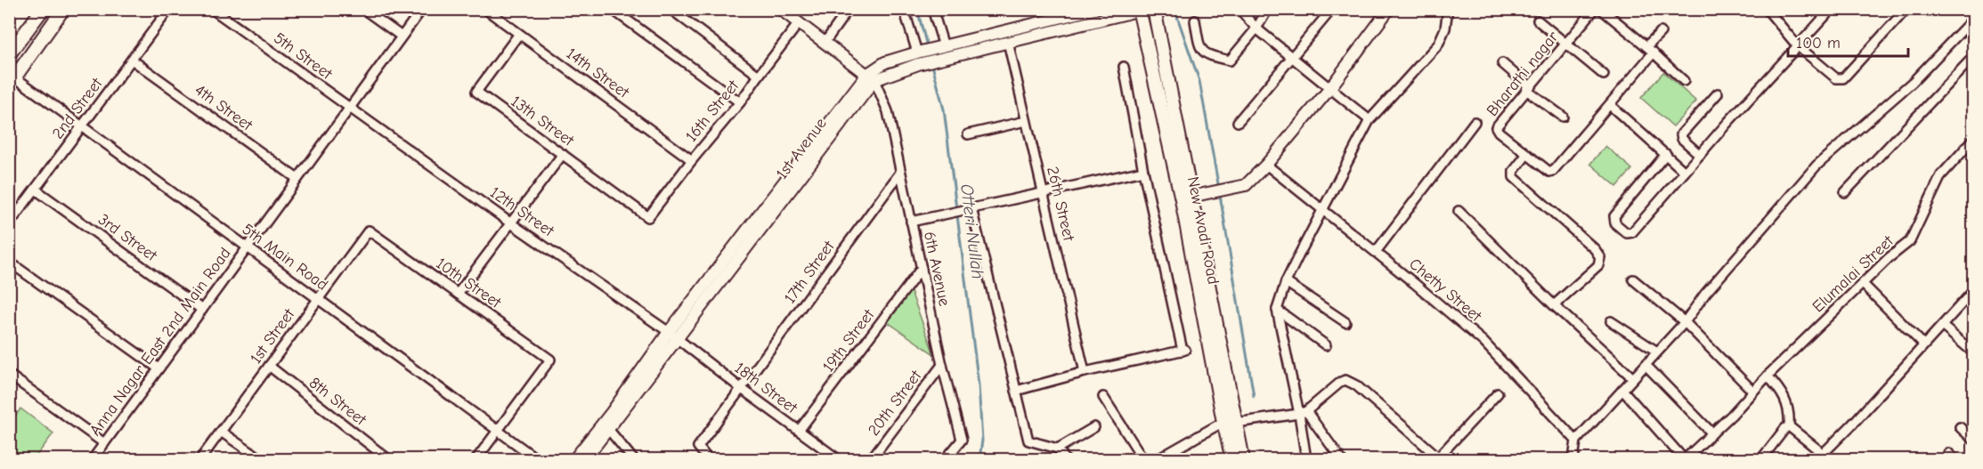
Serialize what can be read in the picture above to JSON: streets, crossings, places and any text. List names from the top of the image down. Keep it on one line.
{"streets":{"main road":["New Avadi Road"],"street":["5th Street","14th Street","Bharathi nagar","4th Street","2nd Street","16th Street","13th Street","1st Avenue","26th Street","12th Street","3rd Street","5th Main Road","6th Avenue","17th Street","Elumalai Street","10th Street","Chetty Street","1st Street","19th Street","Anna Nagar East 2nd Main Road","18th Street","8th Street","20th Street"]},"crossings":[["5th Street","12th Street"],["5th Street","Anna Nagar East 2nd Main Road"],["14th Street","16th Street"],["14th Street","13th Street"],["4th Street","2nd Street"],["4th Street","Anna Nagar East 2nd Main Road"],["2nd Street","3rd Street"],["2nd Street","5th Main Road"],["16th Street","13th Street"],["1st Avenue","12th Street"],["1st Avenue","6th Avenue"],["1st Avenue","18th Street"],["12th Street","Anna Nagar East 2nd Main Road"],["12th Street","18th Street"],["3rd Street","Anna Nagar East 2nd Main Road"],["5th Main Road","10th Street"],["5th Main Road","1st Street"],["5th Main Road","Anna Nagar East 2nd Main Road"],["6th Avenue","17th Street"],["6th Avenue","19th Street"],["6th Avenue","20th Street"],["17th Street","18th Street"],["10th Street","1st Street"],["1st Street","8th Street"],["19th Street","18th Street"]],"water":["Otteri Nullah"],"scale_bar":"100 m"}
